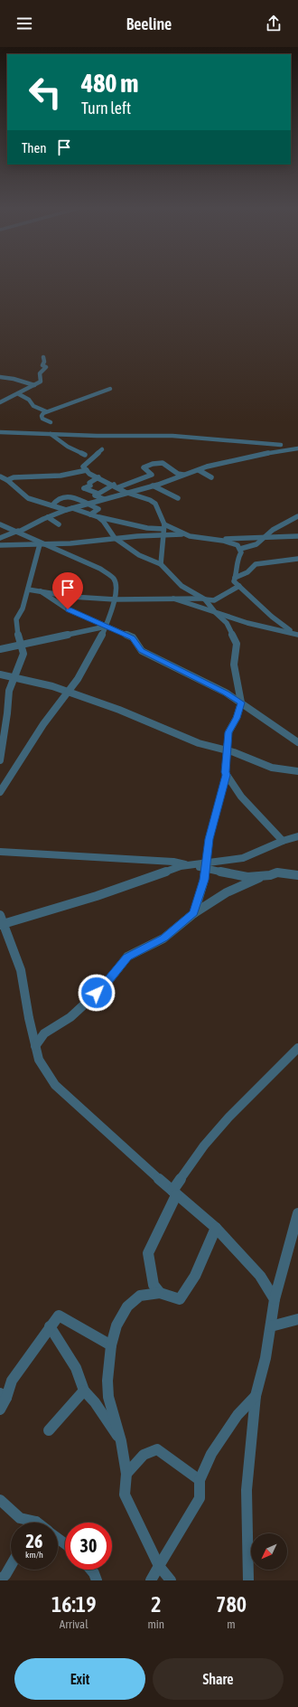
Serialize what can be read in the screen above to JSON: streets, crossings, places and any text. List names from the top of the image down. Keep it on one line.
{"north":"bottom left","page":{"header":"Beeline","turn":["480 m","Turn left"],"then":"Then","speed":"26 km/h","limit":"30","eta":["16:19","Arrival","2","min","780","m"],"buttons":["Exit","Share"]}}
